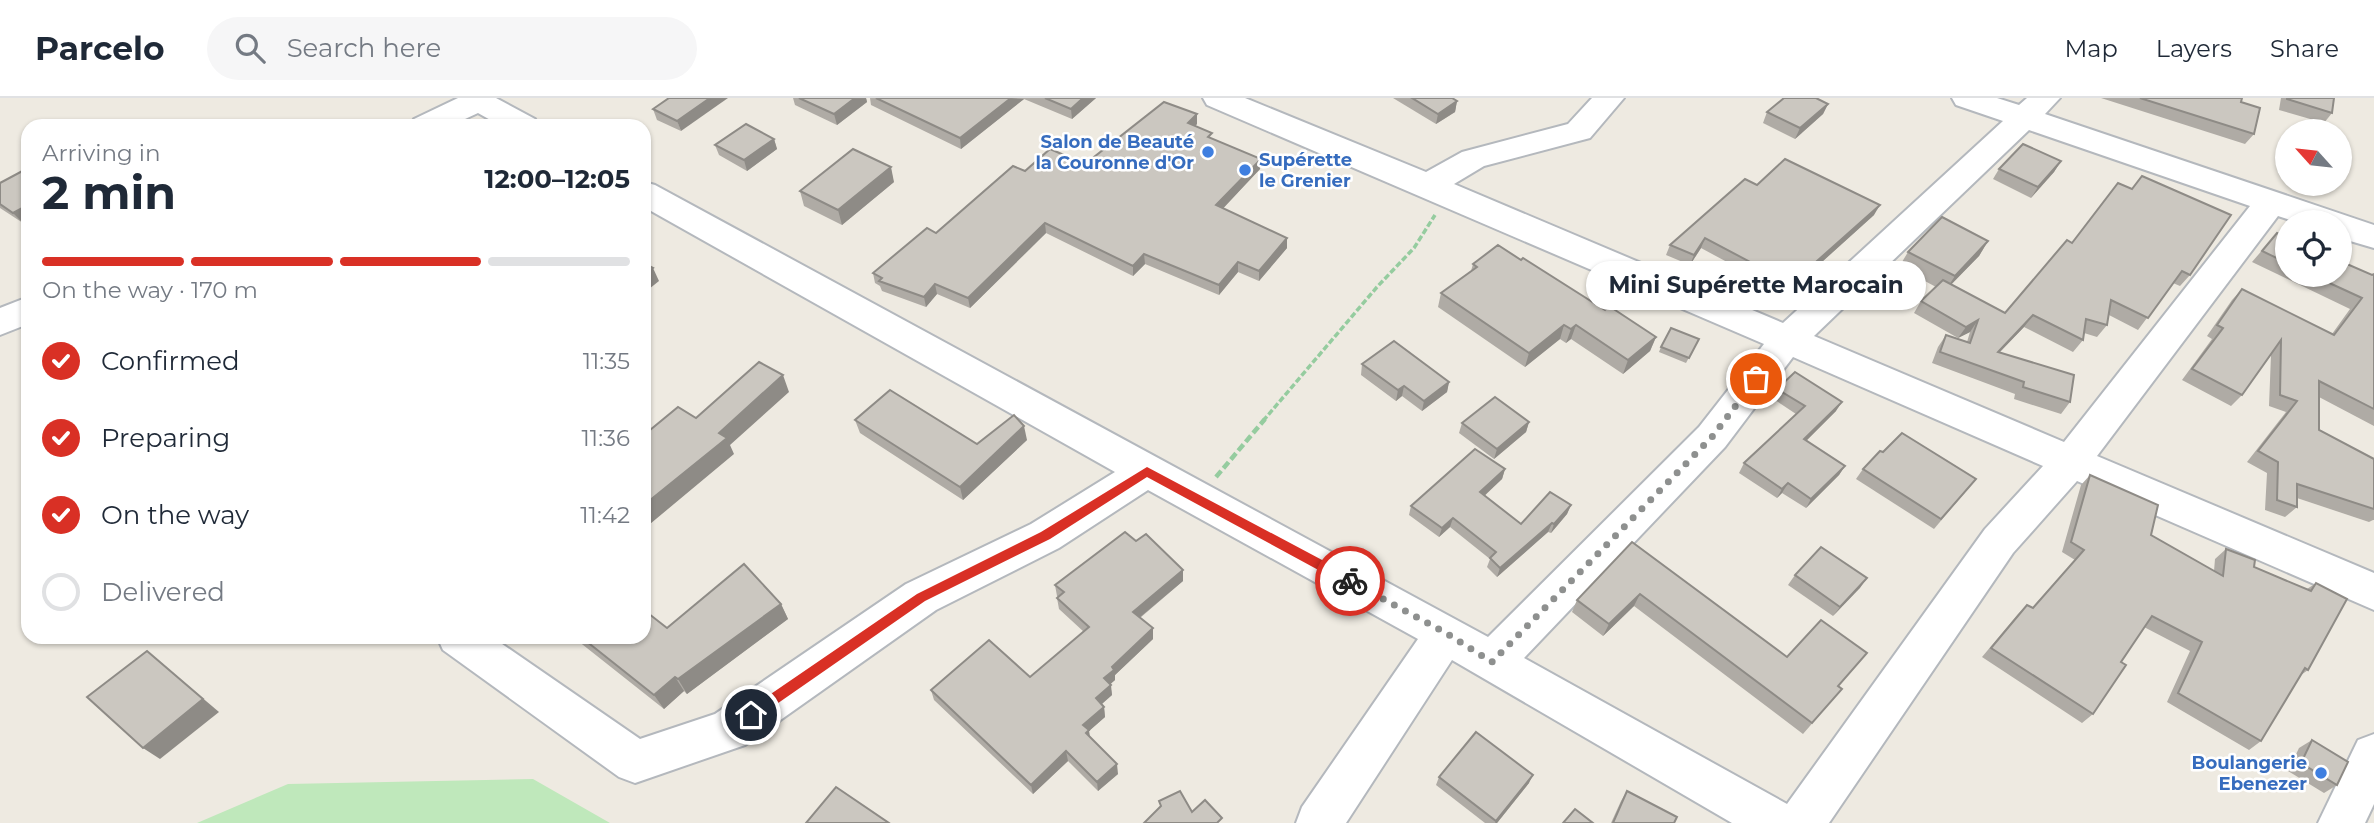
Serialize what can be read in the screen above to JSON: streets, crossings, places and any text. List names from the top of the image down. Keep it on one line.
{"places":["Salon de Beauté la Couronne d'Or","Supérette le Grenier","Mini Supérette Marocain","Boulangerie Ebenezer"],"north":"top left","page":{"header":"Parcelo","search":"Search here","nav":["Map","Layers","Share"],"heading":["2 min","Arriving in","12:00–12:05"],"bar":"On the way · 170 m","bubble":"Mini Supérette Marocain","list":[["Confirmed","11:35"],["Preparing","11:36"],["On the way","11:42"],"Delivered"]}}
